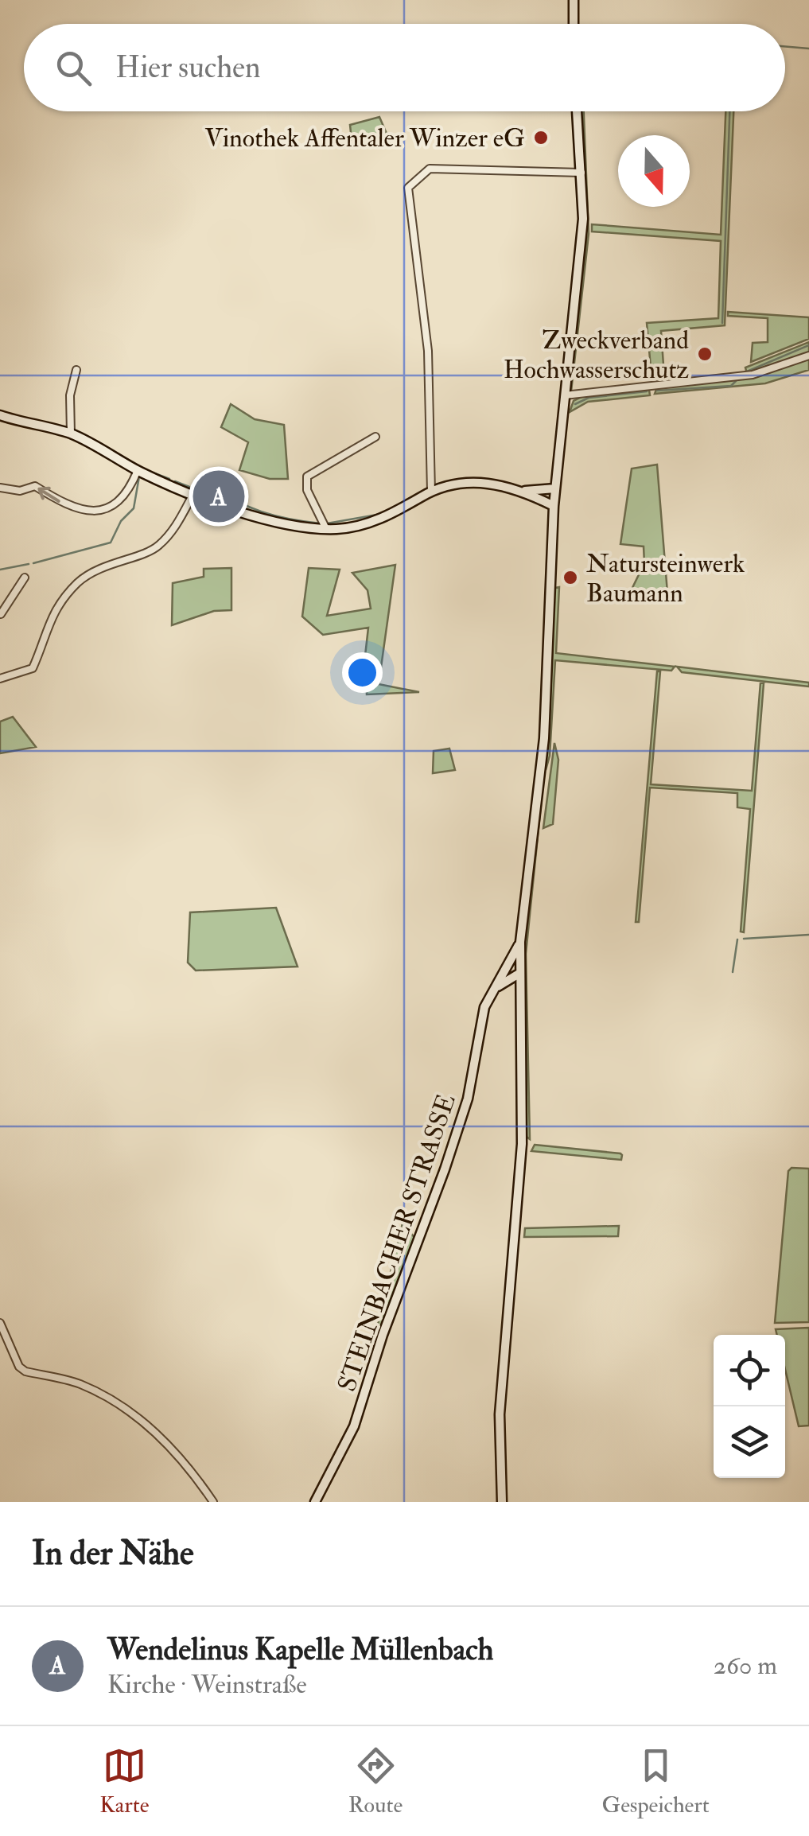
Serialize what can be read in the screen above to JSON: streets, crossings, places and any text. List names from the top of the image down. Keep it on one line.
{"streets":{"street":["STEINBACHER STRASSE"]},"places":["Vinothek Affentaler Winzer eG","Zweckverband Hochwasserschutz","Natursteinwerk Baumann"],"north":"bottom","page":{"search":"Hier suchen","pins":"A","heading":"In der Nähe","list":[{"mark":"A","name":"Wendelinus Kapelle Müllenbach","note":"Kirche · Weinstraße","value":"260 m"}],"nav":["Karte","Route","Gespeichert"]}}
